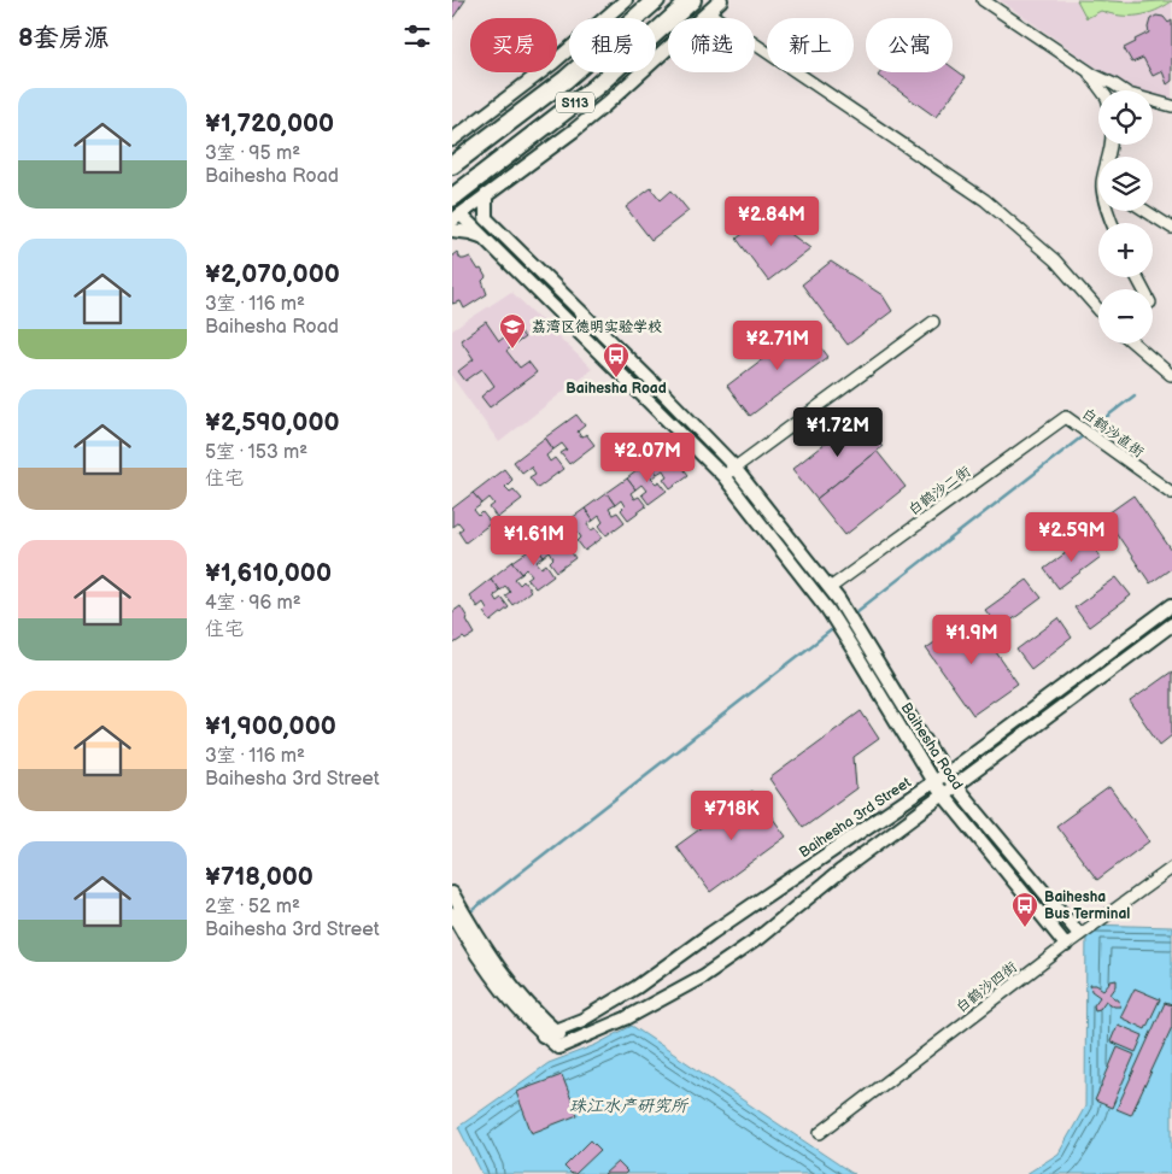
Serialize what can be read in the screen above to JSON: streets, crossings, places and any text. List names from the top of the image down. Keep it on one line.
{"streets":{"main road":["S113"],"street":["白鹤沙直街","白鹤沙二街","Baihesha Road","Baihesha 3rd Street","白鹤沙四街"]},"crossings":[["白鹤沙直街","白鹤沙二街"],["白鹤沙二街","Baihesha Road"],["Baihesha Road","Baihesha 3rd Street"],["Baihesha Road","白鹤沙四街"]],"water":["珠江水产研究所"],"places":{"school or university":["荔湾区德明实验学校"],"bus stop":["Baihesha Road","Baihesha Bus Terminal"]},"page":{"heading":"8套房源","chip":["买房","租房","筛选","新上","公寓"],"list":[{"name":"¥1,720,000","note":"3室 · 95 m² · Baihesha Road"},{"name":"¥2,070,000","note":"3室 · 116 m² · Baihesha Road"},{"name":"¥2,590,000","note":"5室 · 153 m² · 住宅"},{"name":"¥1,610,000","note":"4室 · 96 m² · 住宅"},{"name":"¥1,900,000","note":"3室 · 116 m² · Baihesha 3rd Street"},{"name":"¥718,000","note":"2室 · 52 m² · Baihesha 3rd Street"}],"map_buttons":["+","−"],"price":["¥2.84M","¥2.71M","¥1.72M","¥2.07M","¥2.59M","¥1.61M","¥1.9M","¥718K"]}}
